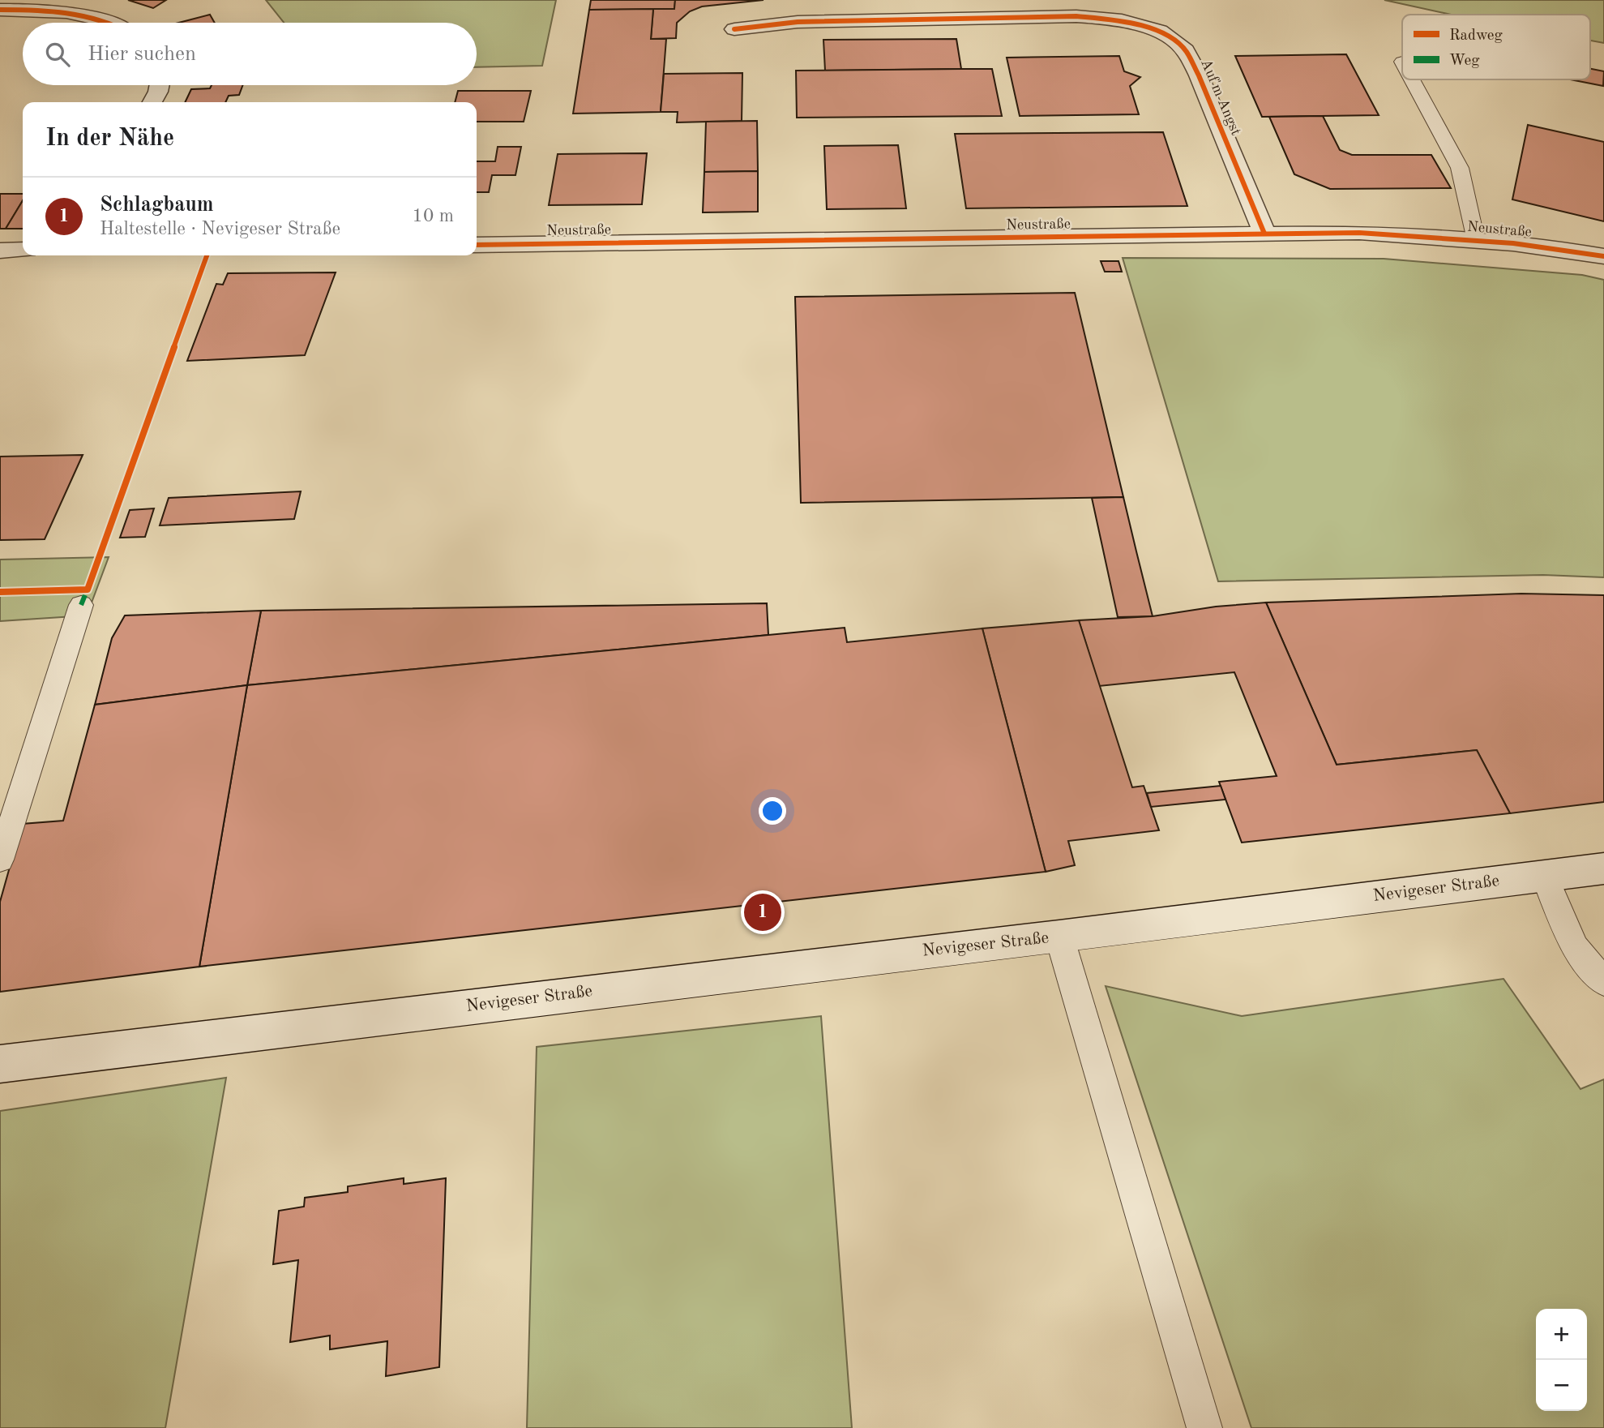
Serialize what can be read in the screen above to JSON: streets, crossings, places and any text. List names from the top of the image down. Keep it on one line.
{"streets":{"street":["Auf'm Angst","Neustraße","Nevigeser Straße"]},"crossings":[["Auf'm Angst","Neustraße"]],"legend":["Radweg","Weg"],"page":{"search":"Hier suchen","heading":"In der Nähe","list":[{"mark":"1","name":"Schlagbaum","note":"Haltestelle · Nevigeser Straße","value":"10 m"}],"pins":"1","map_buttons":["+","−"]}}
